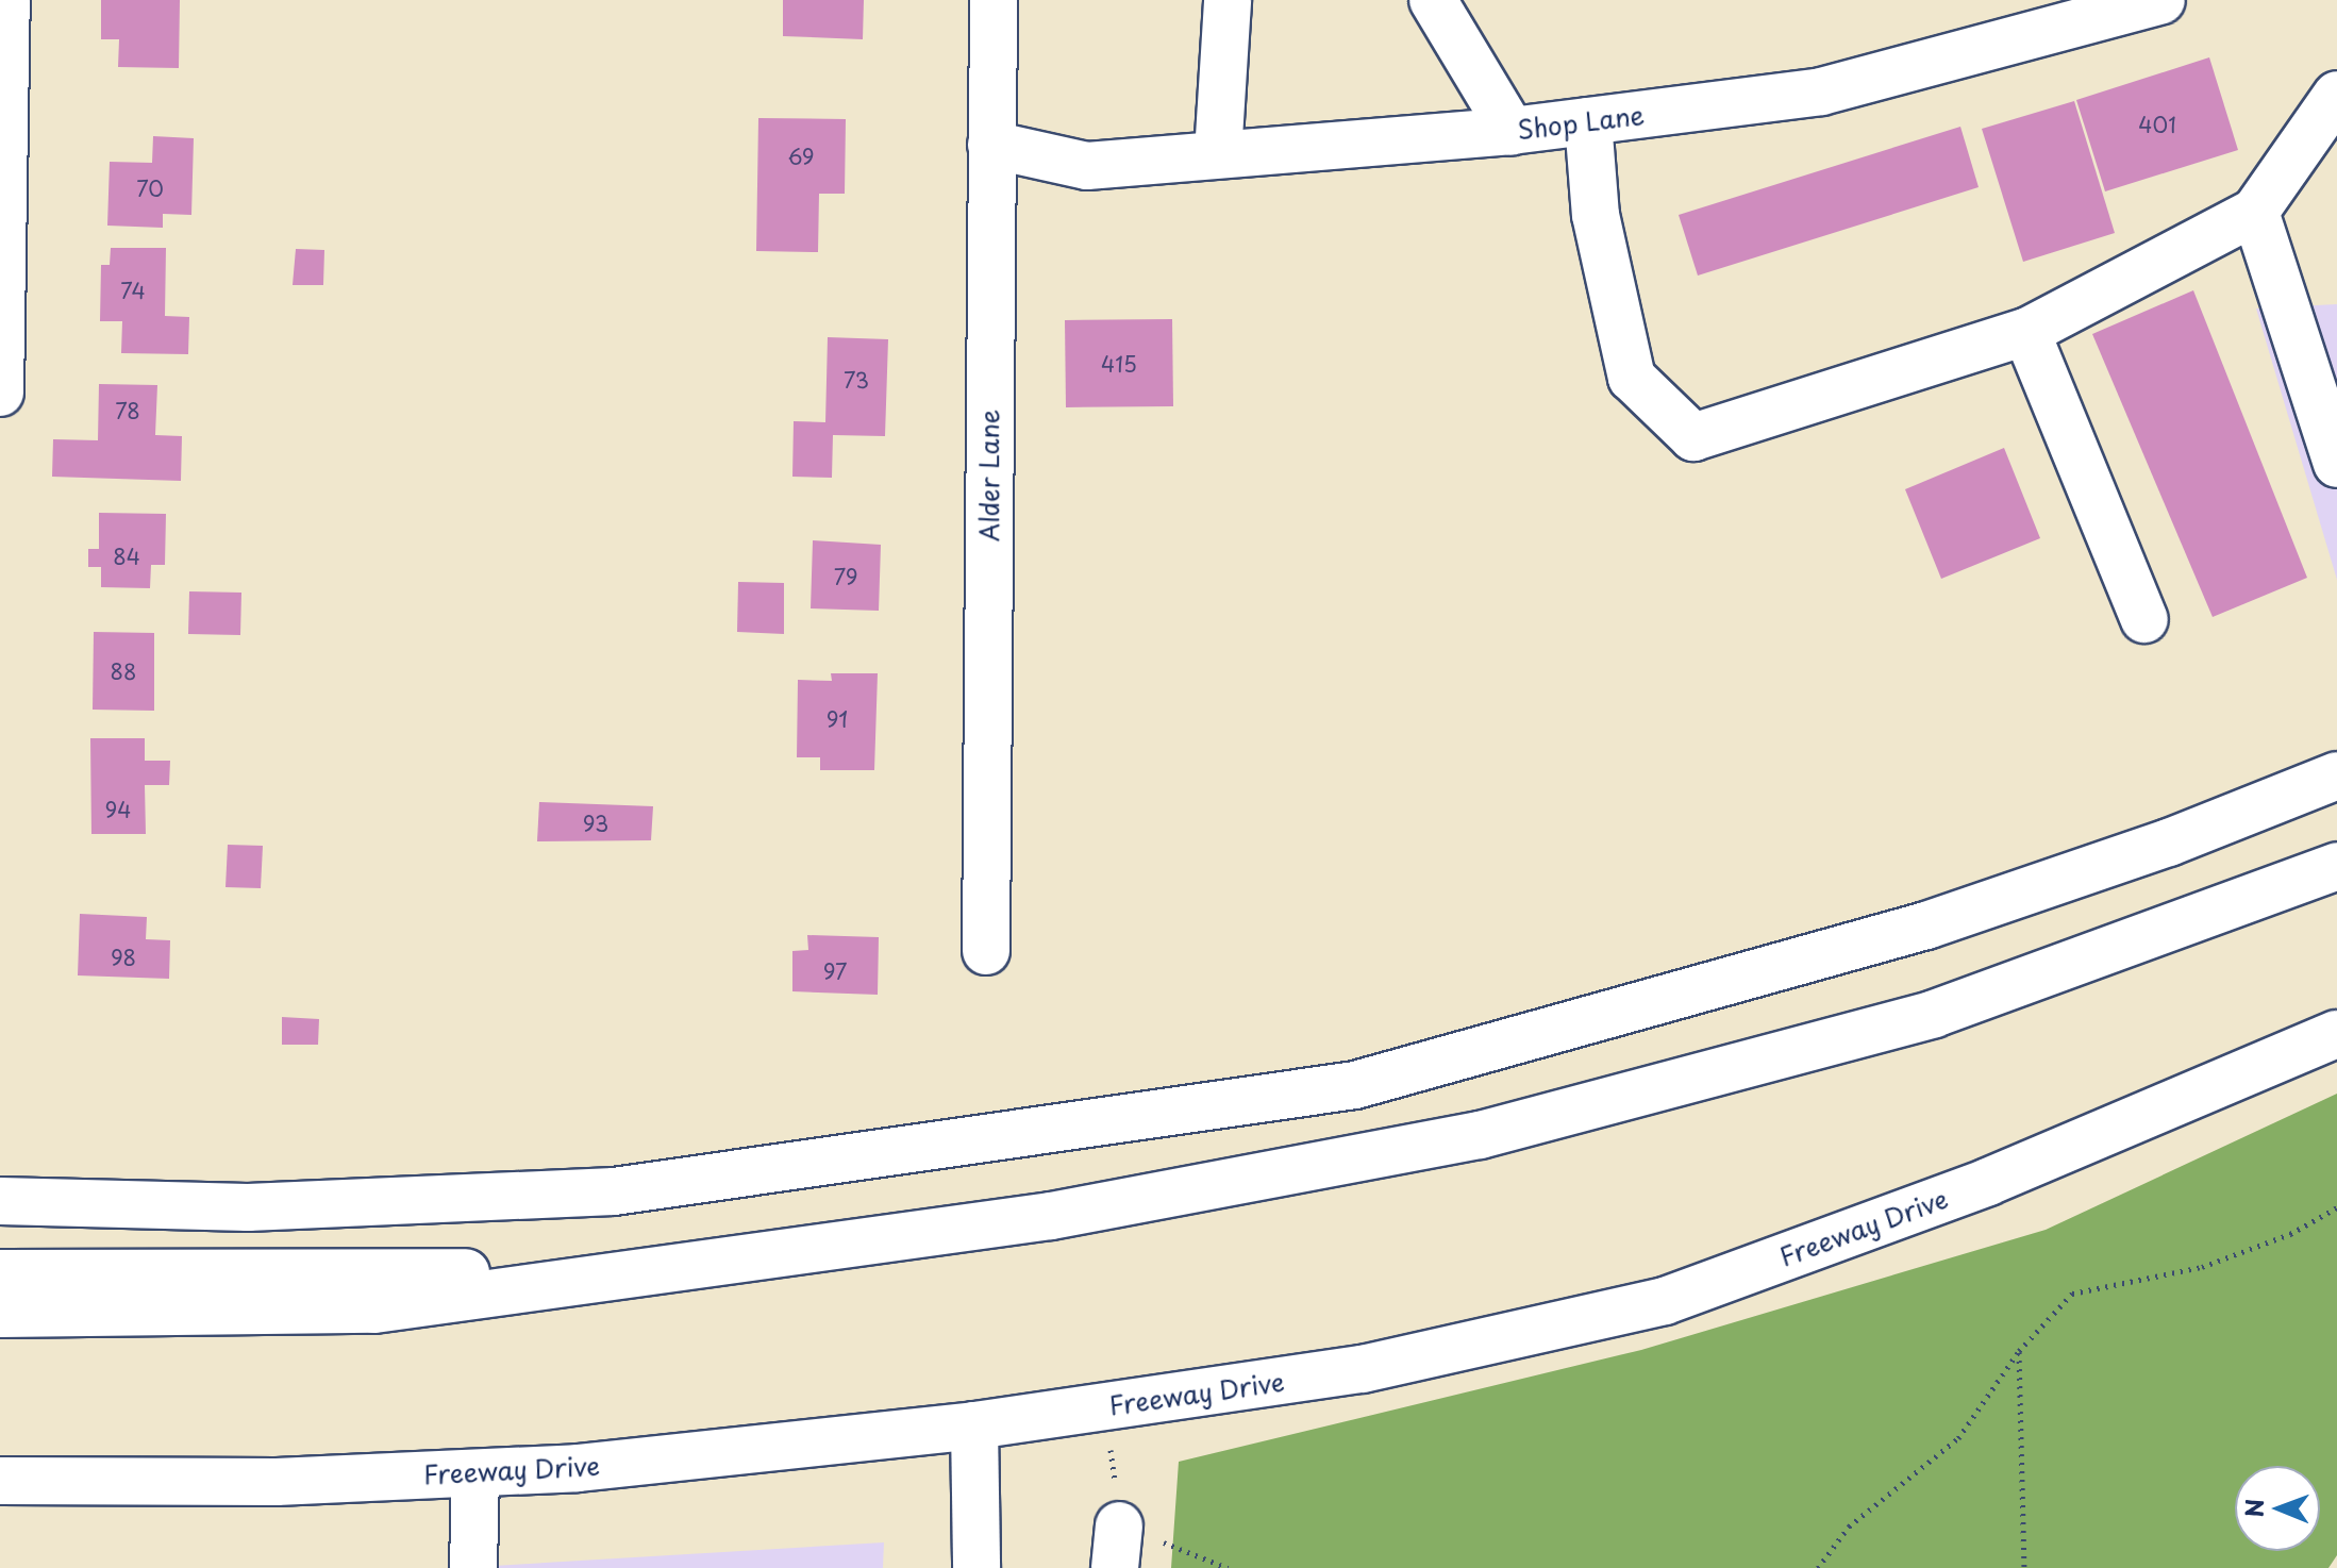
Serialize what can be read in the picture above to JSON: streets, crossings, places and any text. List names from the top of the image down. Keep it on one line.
{"streets":{"main road":["Shop Lane","Alder Lane","Freeway Drive"]},"crossings":[["Shop Lane","Alder Lane"]],"house_numbers":["401","69","70","74","415","73","78","84","79","88","91","94","93","98","97"],"north":"left"}
